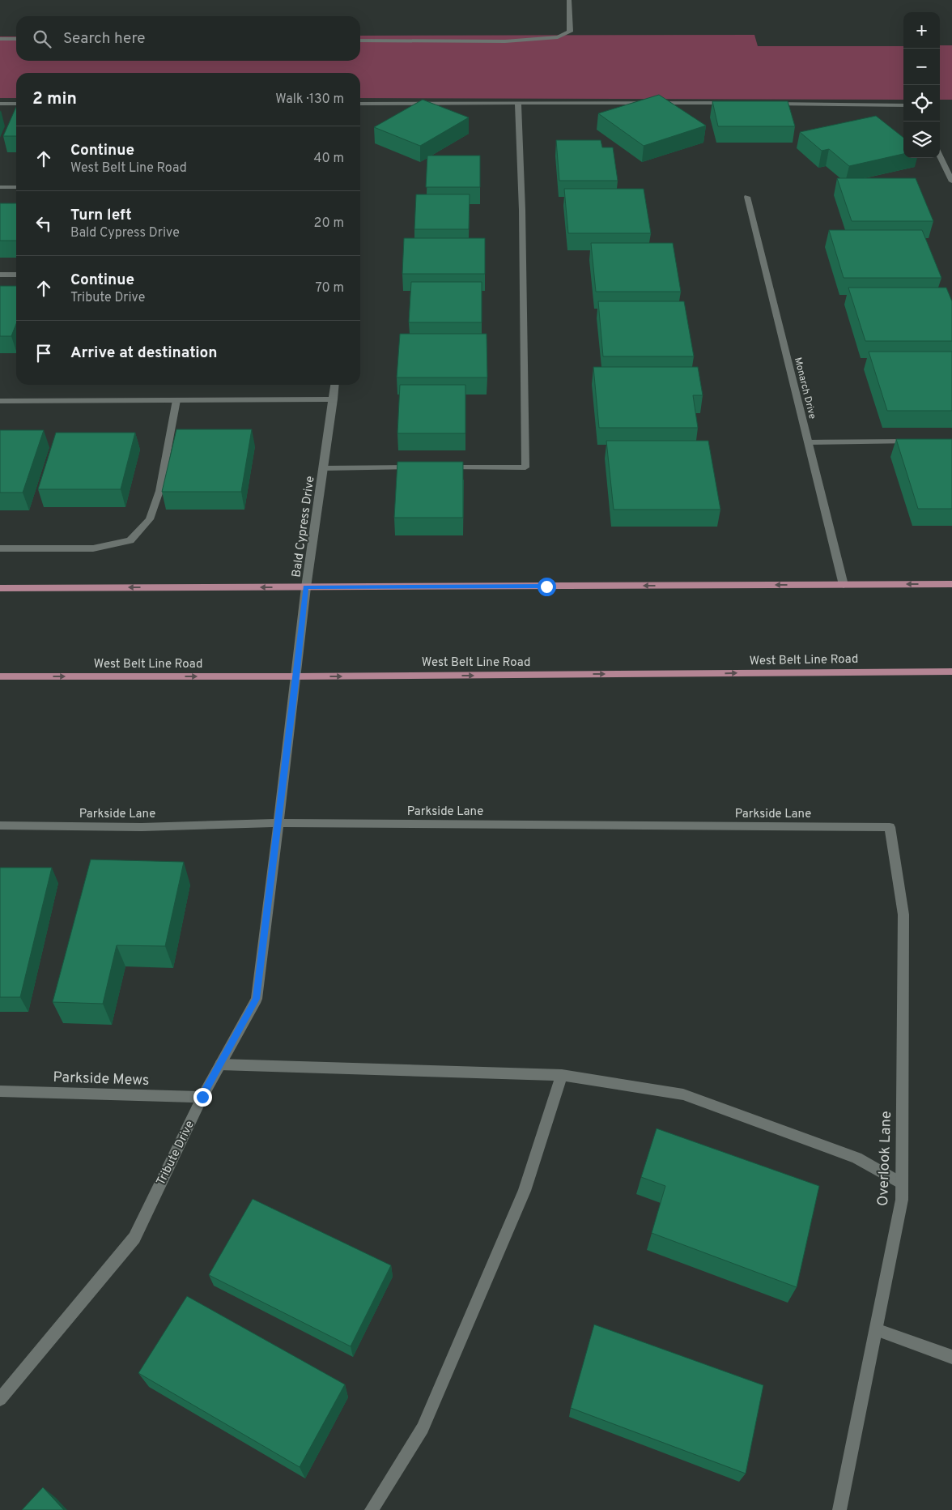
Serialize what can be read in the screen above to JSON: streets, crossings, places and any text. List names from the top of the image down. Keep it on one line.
{"streets":{"main road":["West Belt Line Road"],"street":["Monarch Drive","Bald Cypress Drive","Parkside Lane","Parkside Mews","Tribute Drive","Overlook Lane"]},"crossings":[["Bald Cypress Drive","West Belt Line Road"],["Bald Cypress Drive","Tribute Drive"],["West Belt Line Road","Tribute Drive"],["Parkside Lane","Tribute Drive"],["Parkside Lane","Overlook Lane"],["Parkside Mews","Tribute Drive"]],"page":{"map_buttons":["+","−"],"search":"Search here","heading":["2 min","Walk · 130 m"],"list":[["Continue","West Belt Line Road","40 m"],["Turn left","Bald Cypress Drive","20 m"],["Continue","Tribute Drive","70 m"],"Arrive at destination"]}}
